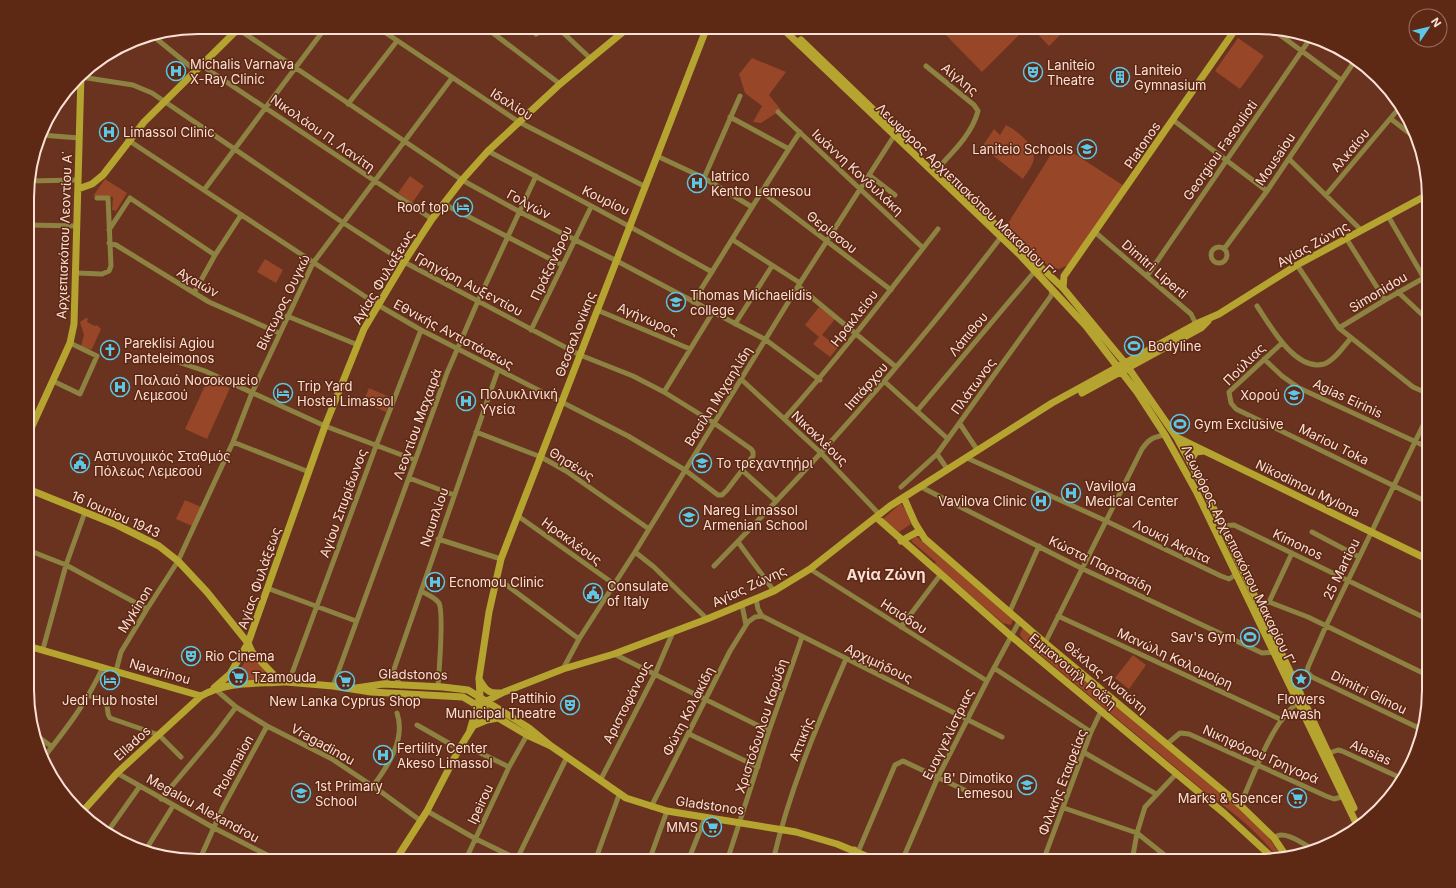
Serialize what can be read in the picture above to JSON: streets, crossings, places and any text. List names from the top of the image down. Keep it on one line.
{"streets":{"main road":["Platonos","Λεωφόρος Αρχιεπισκόπου Μακαρίου Γ’","Αρχιεπισκόπου Λεοντίου Α΄","Αγίας Ζώνης","Αγίας Φυλάξεως","Θεσσαλονίκης","Nikodimou Mylona","16 Iouniou 1943","Navarinou","Εμμανουήλ Ροΐδη","Gladstonos","Θέκλας Λυσιώτη","Ellados"],"street":["Αίγλης","Ιδαλίου","Νικολάου Π. Λανίτη","Georgiou Fasoulioti","Αλκαίου","Mousaiou","Ιωάννη Κονδυλάκη","Κουρίου","Γολγών","Θερίσσου","Πράξανδρου","Dimitri Liperti","Αχαιών","Γρηγόρη Αυξεντίου","Simonidou","Βίκτωρος Ουγκώ","Ηρακλείου","Αγήνωρος","Εθνικής Αντιστάσεως","Λάπιθου","Πούλιας","Ιππάρχου","Πλάτωνος","Βασίλη Μιχαηλίδη","Agias Eirinis","Λεοντίου Μαχαιρά","Νικοκλέους","Mariou Toka","Θησέως","Αγίου Σπυρίδωνος","Ναυπλίου","Ηρακλέους","Λουκή Ακρίτα","Kimonos","Κώστα Παρτασίδη","25 Martiou","Mykinon","Ησιόδου","Μανώλη Καλομοίρη","Αρχιμήδους","Dimitri Glinou","Αριστοφάνους","Φώτη Κολακίδη","Χριστόδουλου Καρύδη","Ευαγγελίστριας","Αττικής","Vragadinou","Alasias","Νικηφόρου Γρηγορά","Ptolemaion","Φιλικής Εταιρείας","Ipeirou","Megalou Alexandrou"]},"crossings":[["Αίγλης","Λεωφόρος Αρχιεπισκόπου Μακαρίου Γ’"],["Ιδαλίου","Αγίας Φυλάξεως"],["Ιδαλίου","Βίκτωρος Ουγκώ"],["Ιδαλίου","Θεσσαλονίκης"],["Νικολάου Π. Λανίτη","Αγίας Φυλάξεως"],["Νικολάου Π. Λανίτη","Βίκτωρος Ουγκώ"],["Platonos","Dimitri Liperti"],["Georgiou Fasoulioti","Dimitri Liperti"],["Ιωάννη Κονδυλάκη","Ηρακλείου"],["Ιωάννη Κονδυλάκη","Βασίλη Μιχαηλίδη"],["Λεωφόρος Αρχιεπισκόπου Μακαρίου Γ’","Αγίας Ζώνης"],["Λεωφόρος Αρχιεπισκόπου Μακαρίου Γ’","Λάπιθου"],["Λεωφόρος Αρχιεπισκόπου Μακαρίου Γ’","Ιππάρχου"],["Λεωφόρος Αρχιεπισκόπου Μακαρίου Γ’","Πλάτωνος"],["Λεωφόρος Αρχιεπισκόπου Μακαρίου Γ’","Βασίλη Μιχαηλίδη"],["Λεωφόρος Αρχιεπισκόπου Μακαρίου Γ’","Nikodimou Mylona"],["Λεωφόρος Αρχιεπισκόπου Μακαρίου Γ’","Λουκή Ακρίτα"],["Λεωφόρος Αρχιεπισκόπου Μακαρίου Γ’","Kimonos"],["Λεωφόρος Αρχιεπισκόπου Μακαρίου Γ’","Κώστα Παρτασίδη"],["Λεωφόρος Αρχιεπισκόπου Μακαρίου Γ’","Alasias"],["Λεωφόρος Αρχιεπισκόπου Μακαρίου Γ’","Νικηφόρου Γρηγορά"],["Κουρίου","Πράξανδρου"],["Κουρίου","Αγίας Φυλάξεως"],["Κουρίου","Θεσσαλονίκης"],["Κουρίου","Λεοντίου Μαχαιρά"],["Γολγών","Πράξανδρου"],["Γολγών","Αγίας Φυλάξεως"],["Γολγών","Βίκτωρος Ουγκώ"],["Γολγών","Ηρακλείου"],["Γολγών","Θεσσαλονίκης"],["Γολγών","Βασίλη Μιχαηλίδη"],["Γολγών","Λεοντίου Μαχαιρά"],["Θερίσσου","Ηρακλείου"],["Θερίσσου","Βασίλη Μιχαηλίδη"],["Αγίας Ζώνης","Dimitri Liperti"],["Αγίας Ζώνης","Θεσσαλονίκης"],["Αγίας Ζώνης","Βασίλη Μιχαηλίδη"],["Αγίας Ζώνης","Νικοκλέους"],["Αγίας Ζώνης","Λουκή Ακρίτα"],["Αγίας Ζώνης","Κώστα Παρτασίδη"],["Αγίας Ζώνης","Ησιόδου"],["Αγίας Ζώνης","Εμμανουήλ Ροΐδη"],["Αγίας Ζώνης","Gladstonos"],["Αγίας Ζώνης","Θέκλας Λυσιώτη"],["Αγίας Ζώνης","Αριστοφάνους"],["Πράξανδρου","Γρηγόρη Αυξεντίου"],["Αγίας Φυλάξεως","Γρηγόρη Αυξεντίου"],["Αγίας Φυλάξεως","Εθνικής Αντιστάσεως"],["Αγίας Φυλάξεως","16 Iouniou 1943"],["Αγίας Φυλάξεως","Navarinou"],["Αγίας Φυλάξεως","Gladstonos"],["Αγίας Φυλάξεως","Vragadinou"],["Αχαιών","Βίκτωρος Ουγκώ"],["Γρηγόρη Αυξεντίου","Βίκτωρος Ουγκώ"],["Γρηγόρη Αυξεντίου","Εθνικής Αντιστάσεως"],["Γρηγόρη Αυξεντίου","Θεσσαλονίκης"],["Γρηγόρη Αυξεντίου","Βασίλη Μιχαηλίδη"],["Γρηγόρη Αυξεντίου","Λεοντίου Μαχαιρά"],["Βίκτωρος Ουγκώ","Εθνικής Αντιστάσεως"],["Βίκτωρος Ουγκώ","16 Iouniou 1943"],["Βίκτωρος Ουγκώ","Mykinon"],["Ηρακλείου","Νικοκλέους"],["Αγήνωρος","Θεσσαλονίκης"],["Εθνικής Αντιστάσεως","Θεσσαλονίκης"],["Εθνικής Αντιστάσεως","Βασίλη Μιχαηλίδη"],["Εθνικής Αντιστάσεως","Λεοντίου Μαχαιρά"],["Εθνικής Αντιστάσεως","Αγίου Σπυρίδωνος"],["Εθνικής Αντιστάσεως","Ναυπλίου"],["Θεσσαλονίκης","Θησέως"],["Θεσσαλονίκης","Ηρακλέους"],["Θεσσαλονίκης","Gladstonos"],["Θεσσαλονίκης","Vragadinou"],["Πούλιας","Agias Eirinis"],["Πούλιας","Mariou Toka"],["Ιππάρχου","Νικοκλέους"],["Βασίλη Μιχαηλίδη","Νικοκλέους"],["Βασίλη Μιχαηλίδη","Θησέως"],["Βασίλη Μιχαηλίδη","Ηρακλέους"],["Agias Eirinis","25 Martiou"],["Λεοντίου Μαχαιρά","Gladstonos"],["Νικοκλέους","Εμμανουήλ Ροΐδη"],["Mariou Toka","25 Martiou"],["Θησέως","Ναυπλίου"],["Nikodimou Mylona","25 Martiou"],["Αγίου Σπυρίδωνος","Navarinou"],["Αγίου Σπυρίδωνος","Gladstonos"],["16 Iouniou 1943","Mykinon"],["16 Iouniou 1943","Gladstonos"],["Ναυπλίου","Gladstonos"],["Kimonos","25 Martiou"],["25 Martiou","Dimitri Glinou"],["Mykinon","Navarinou"],["Ησιόδου","Ευαγγελίστριας"],["Αρχιμήδους","Φώτη Κολακίδη"],["Αρχιμήδους","Χριστόδουλου Καρύδη"],["Αρχιμήδους","Ευαγγελίστριας"],["Αρχιμήδους","Αττικής"],["Navarinou","Gladstonos"],["Navarinou","Ellados"],["Navarinou","Vragadinou"],["Εμμανουήλ Ροΐδη","Ευαγγελίστριας"],["Εμμανουήλ Ροΐδη","Φιλικής Εταιρείας"],["Gladstonos","Αριστοφάνους"],["Gladstonos","Φώτη Κολακίδη"],["Gladstonos","Χριστόδουλου Καρύδη"],["Gladstonos","Αττικής"],["Gladstonos","Ipeirou"],["Θέκλας Λυσιώτη","Ευαγγελίστριας"],["Θέκλας Λυσιώτη","Νικηφόρου Γρηγορά"],["Ellados","Megalou Alexandrou"],["Vragadinou","Ptolemaion"],["Ptolemaion","Megalou Alexandrou"]],"districts":["Αγία Ζώνη"],"places":{"hospital":["Michalis Varnava X-Ray Clinic","Limassol Clinic","Iatrico Kentro Lemesou","Παλαιό Νοσοκομείο Λεμεσού","Πολυκλινική Υγεία","Vavilova Medical Center","Vavilova Clinic","Ecnomou Clinic","Fertility Center Akeso Limassol"],"theatre":["Laniteio Theatre","Rio Cinema","Pattihio Municipal Theatre"],"building":["Laniteio Gymnasium"],"school or university":["Laniteio Schools","Thomas Michaelidis college","Χορού","Το τρεχαντηήρι","Nareg Limassol Armenian School","B' Dimotiko Lemesou","1st Primary School"],"hotel":["Roof top","Trip Yard Hostel Limassol","Jedi Hub hostel"],"sports":["Bodyline","Gym Exclusive","Sav's Gym"],"church":["Pareklisi Agiou Panteleimonos"],"public building":["Αστυνομικός Σταθμός Πόλεως Λεμεσού","Consulate of Italy"],"supermarket":["Tzamouda","New Lanka Cyprus Shop","Marks & Spencer","MMS"],"place":["Flowers Awash"]},"north":"top right"}
